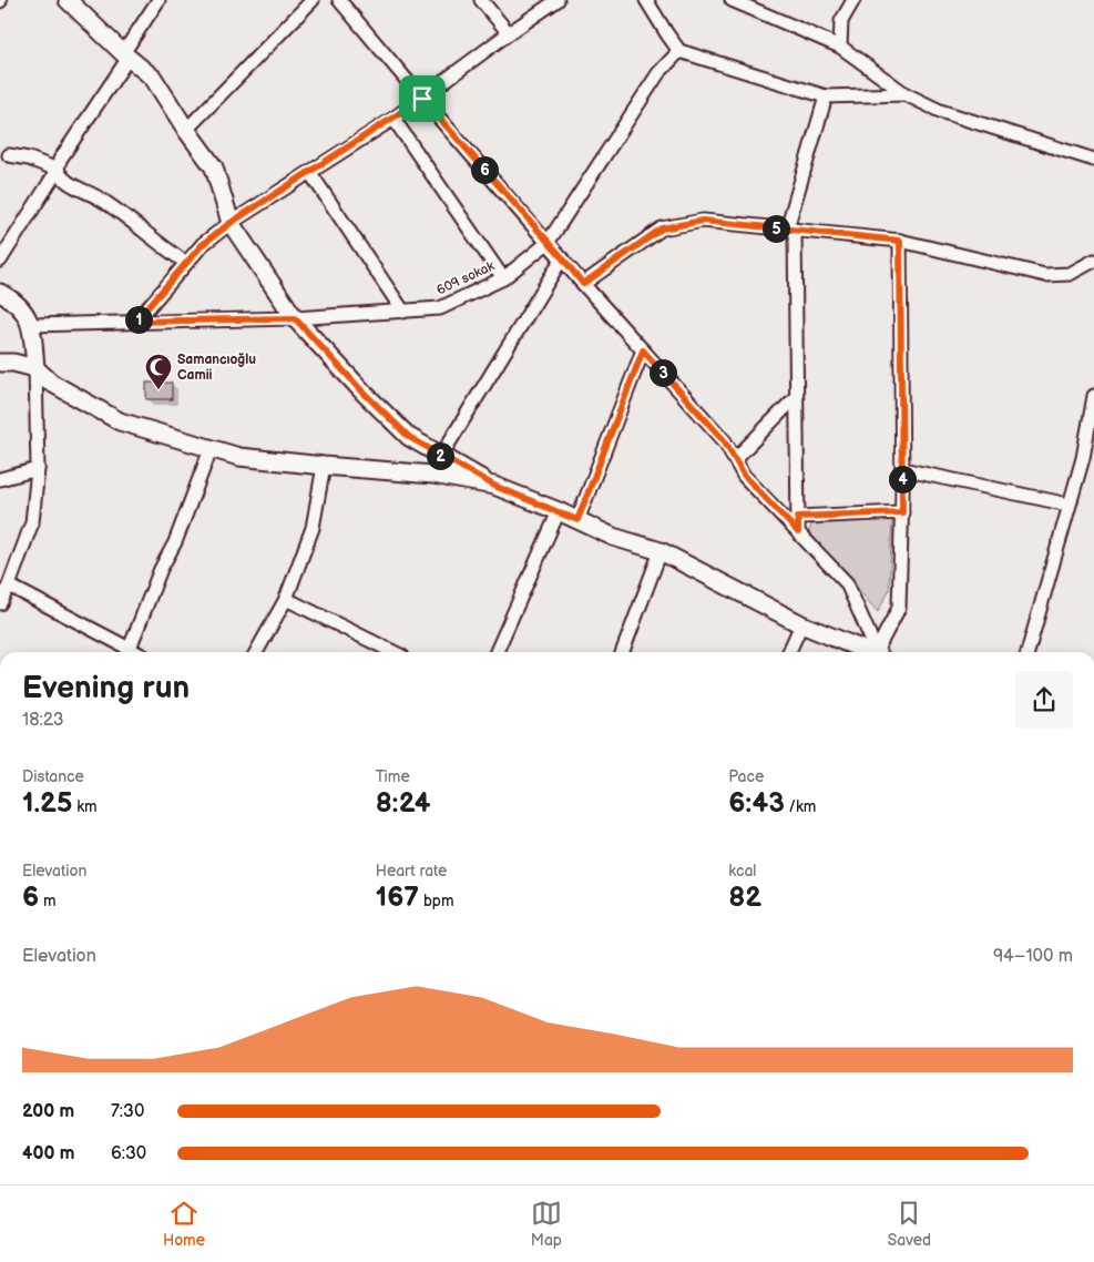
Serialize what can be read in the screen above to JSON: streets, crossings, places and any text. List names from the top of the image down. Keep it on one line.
{"streets":{"street":["609 sokak"]},"places":{"mosque":["Samancıoğlu Camii"]},"page":{"pins":["6","5","1","3","2","4"],"heading":["Evening run","18:23"],"stats":[["Distance","1.25 km"],["Time","8:24"],["Pace","6:43 /km"],["Elevation","6 m"],["Heart rate","167 bpm"],["kcal","82"]],"chart":["Elevation","94–100 m"],"list":[{"name":"200 m","note":"7:30"},{"name":"400 m","note":"6:30"}],"tabs":["Home","Map","Saved"]}}
